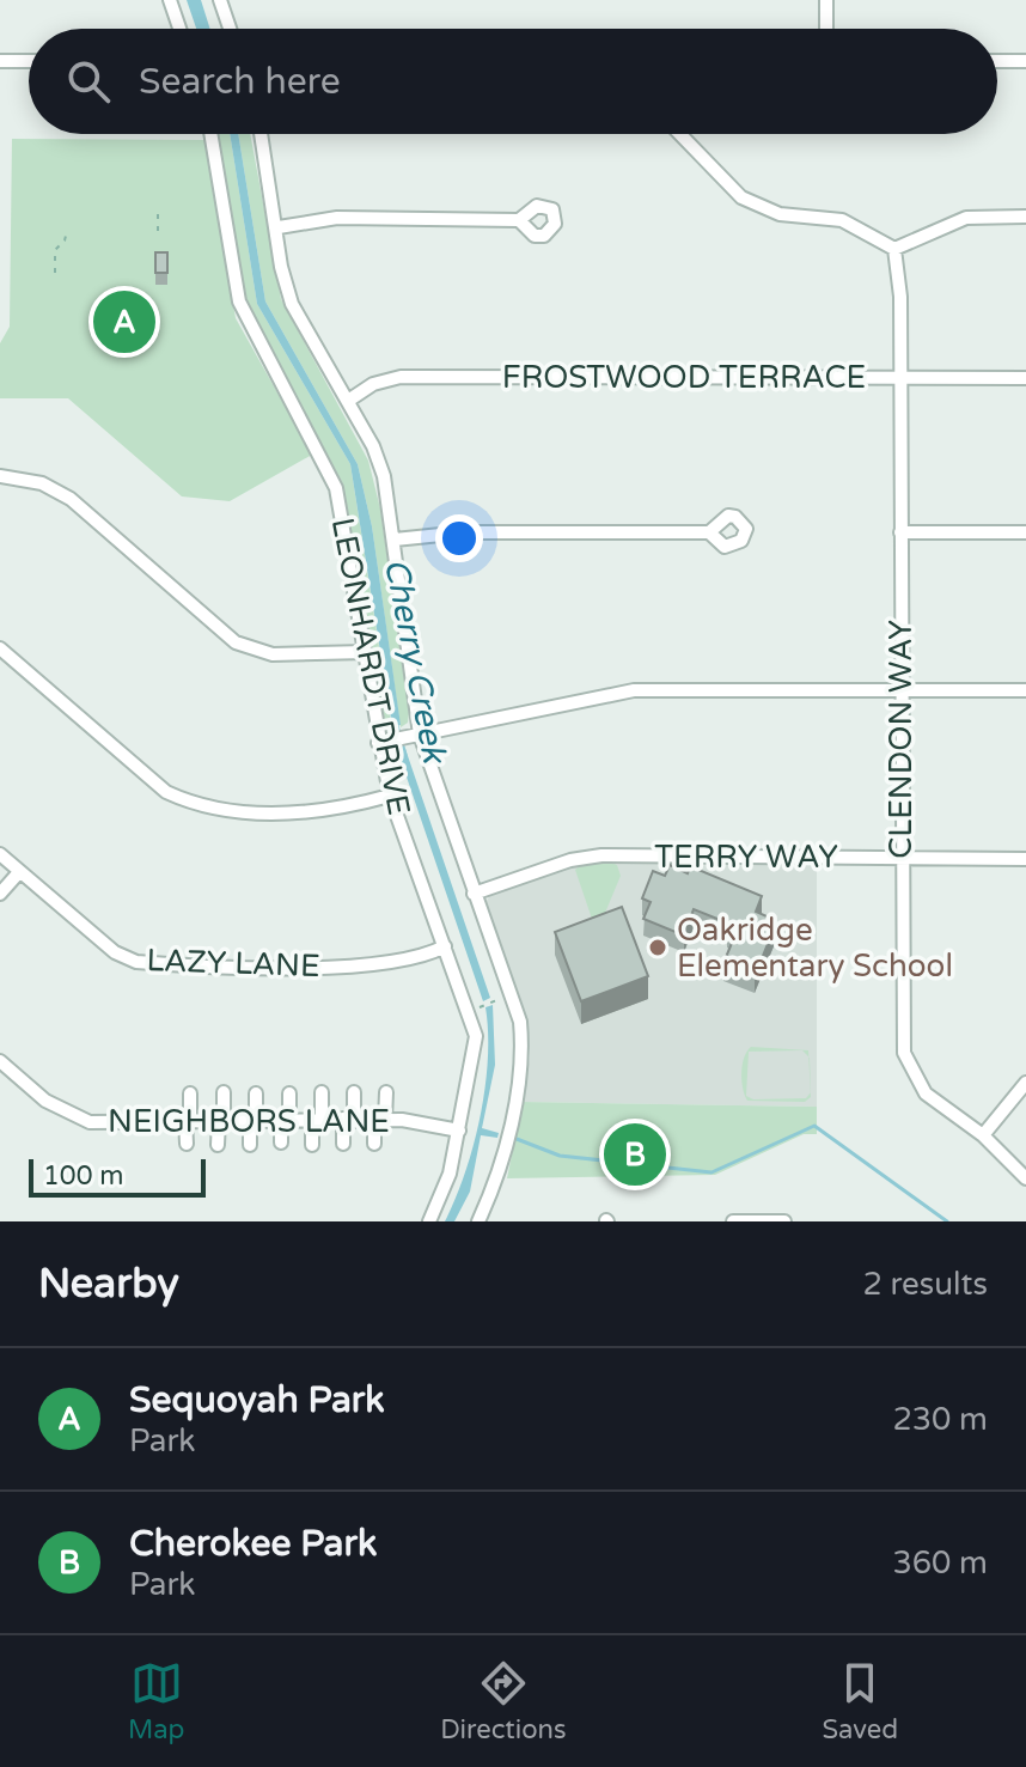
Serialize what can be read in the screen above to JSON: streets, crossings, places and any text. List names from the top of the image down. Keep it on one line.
{"streets":{"street":["FROSTWOOD TERRACE","LEONHARDT DRIVE","CLENDON WAY","TERRY WAY","LAZY LANE","NEIGHBORS LANE"]},"crossings":[["FROSTWOOD TERRACE","LEONHARDT DRIVE"],["FROSTWOOD TERRACE","CLENDON WAY"],["LEONHARDT DRIVE","TERRY WAY"],["LEONHARDT DRIVE","LAZY LANE"],["LEONHARDT DRIVE","NEIGHBORS LANE"],["CLENDON WAY","TERRY WAY"]],"water":["Cherry Creek"],"places":["Oakridge Elementary School"],"scale_bar":"100 m","page":{"search":"Search here","pins":["A","B"],"scale":"100 m","heading":["Nearby","2 results"],"list":[{"mark":"A","name":"Sequoyah Park","note":"Park","value":"230 m"},{"mark":"B","name":"Cherokee Park","note":"Park","value":"360 m"}],"nav":["Map","Directions","Saved"]}}
